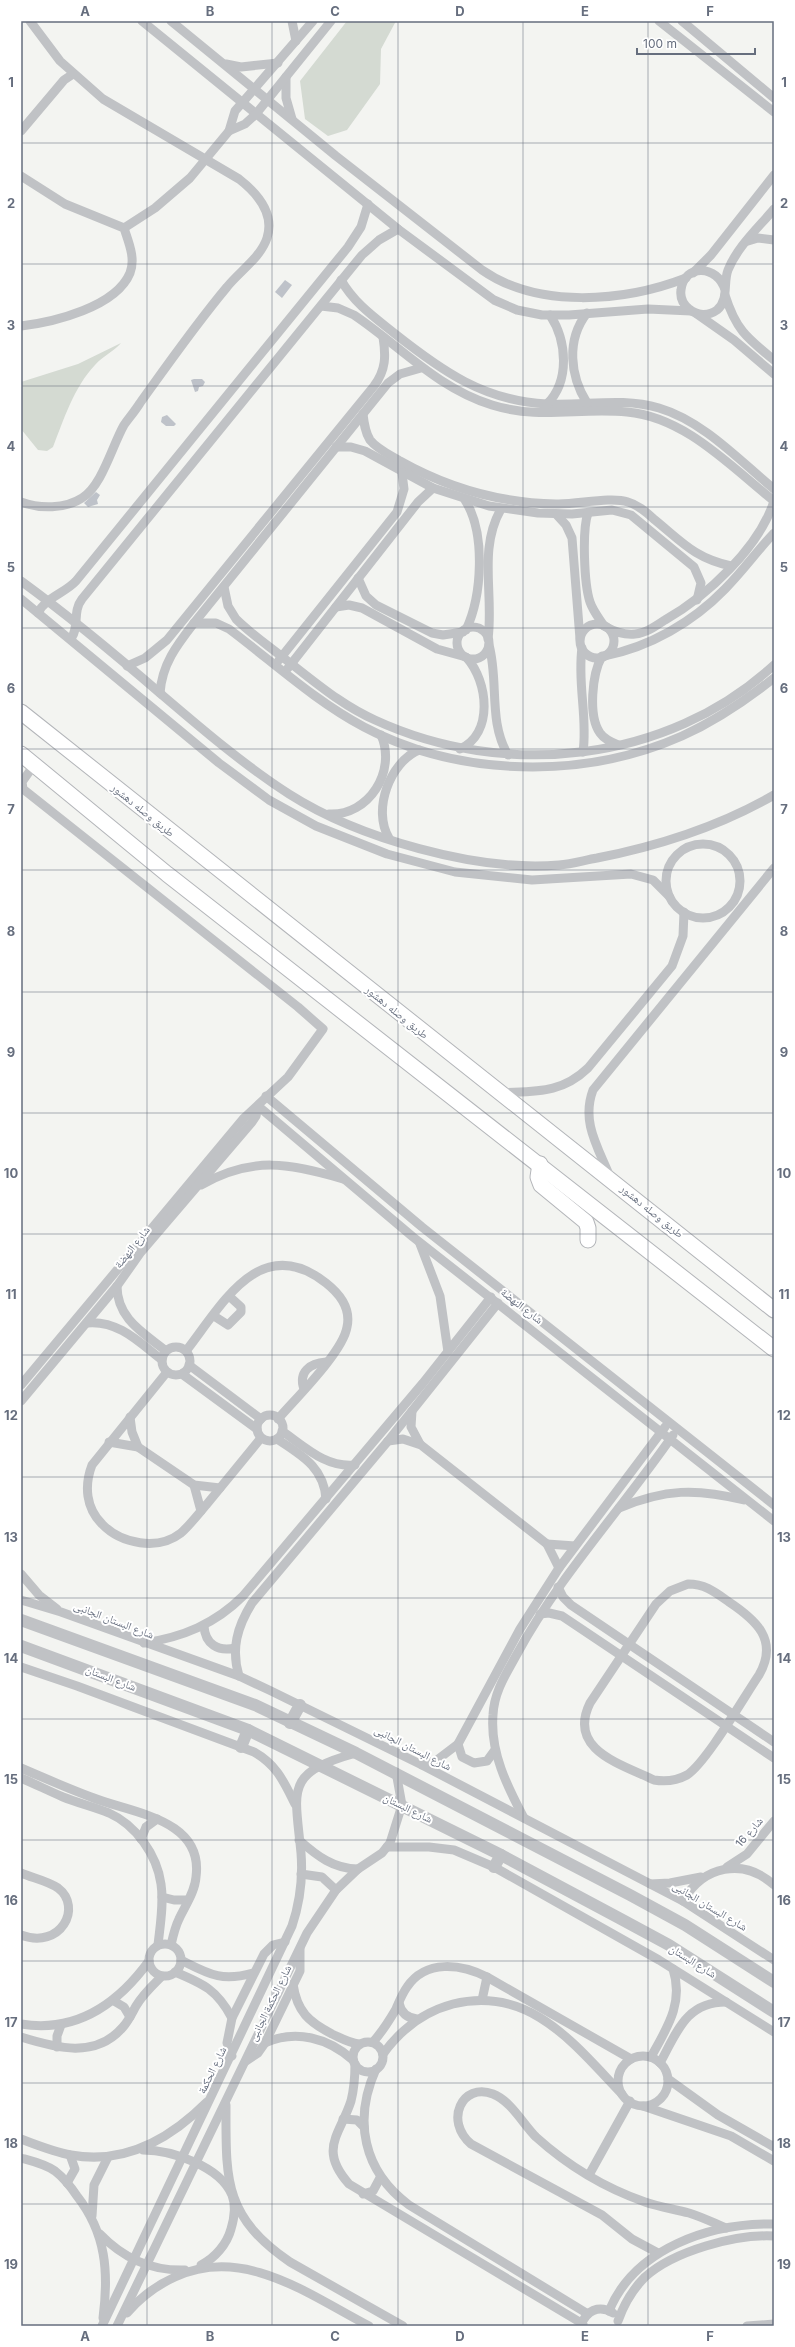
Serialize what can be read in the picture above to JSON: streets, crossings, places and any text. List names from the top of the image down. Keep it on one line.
{"streets":{"main road":["طريق وصله دهشور"],"street":["شارع النهضة","شارع البستان الجانبى","شارع البستان","شارع 16","شارع الحكمة الجانبى","شارع الحكمة"]},"crossings":[["شارع البستان","شارع الحكمة"]],"scale_bar":"100 m","grid":{"columns":["A","B","C","D","E","F"],"rows":["1","2","3","4","5","6","7","8","9","10","11","12","13","14","15","16","17","18","19"]}}
